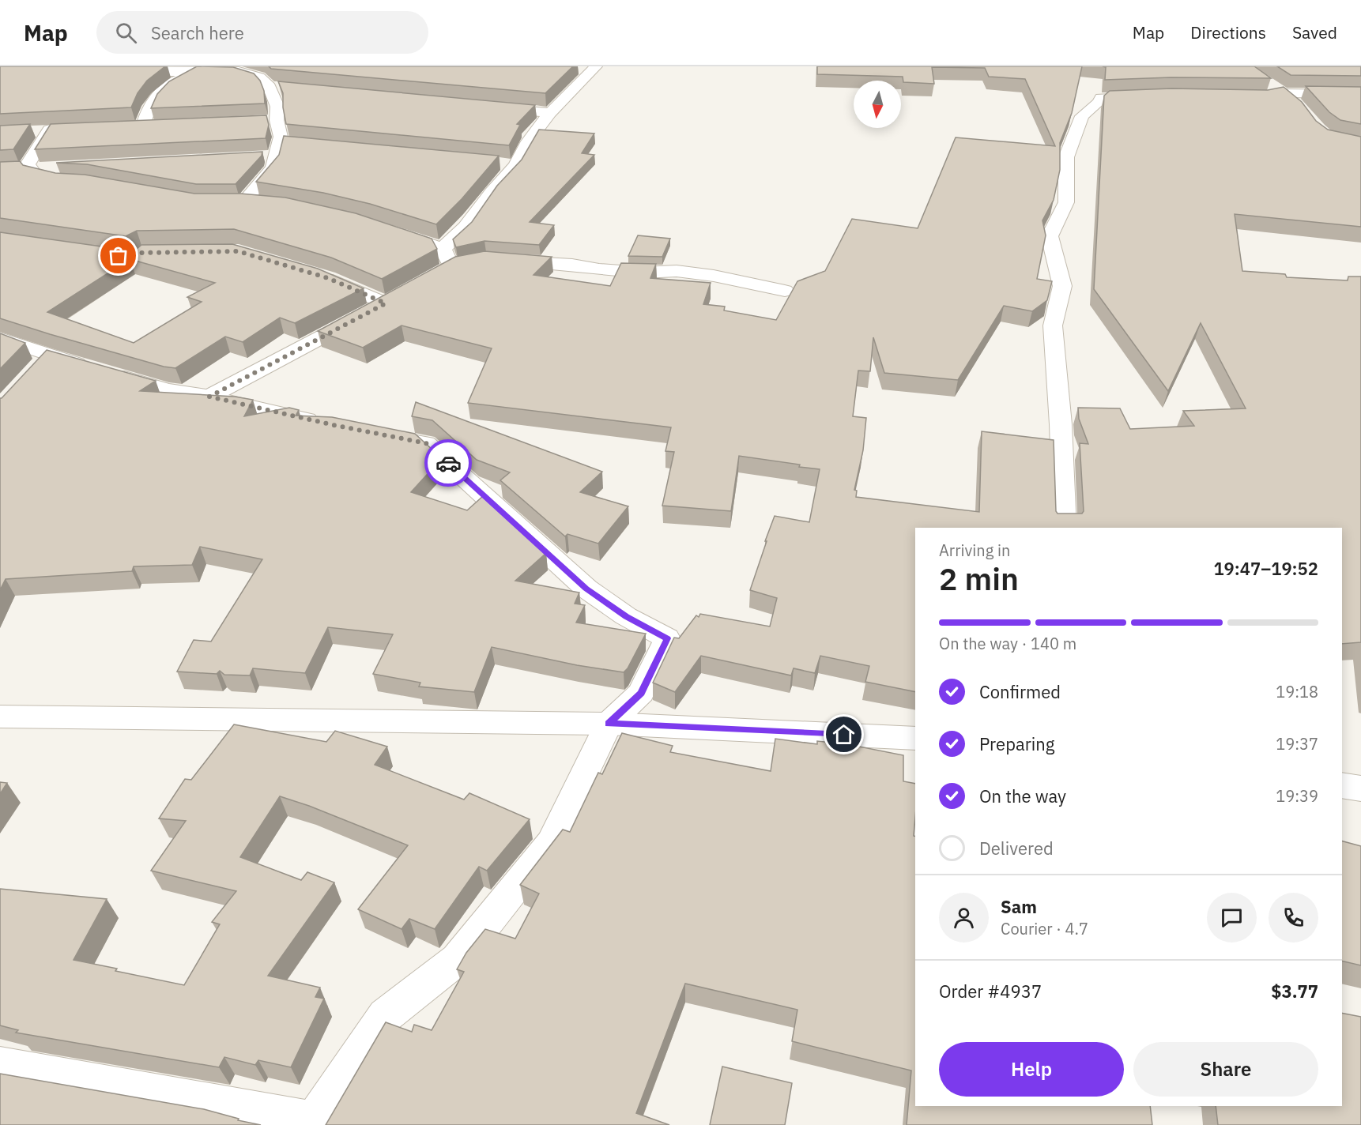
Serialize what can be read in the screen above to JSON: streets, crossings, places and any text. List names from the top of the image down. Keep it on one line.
{"north":"bottom","page":{"header":"Map","search":"Search here","nav":["Map","Directions","Saved"],"heading":["2 min","Arriving in","19:47–19:52"],"panel":["Sam","Courier · 4.7","Order #4937","$3.77"],"bar":"On the way · 140 m","list":[["Confirmed","19:18"],["Preparing","19:37"],["On the way","19:39"],"Delivered"],"buttons":["Help","Share"]}}
